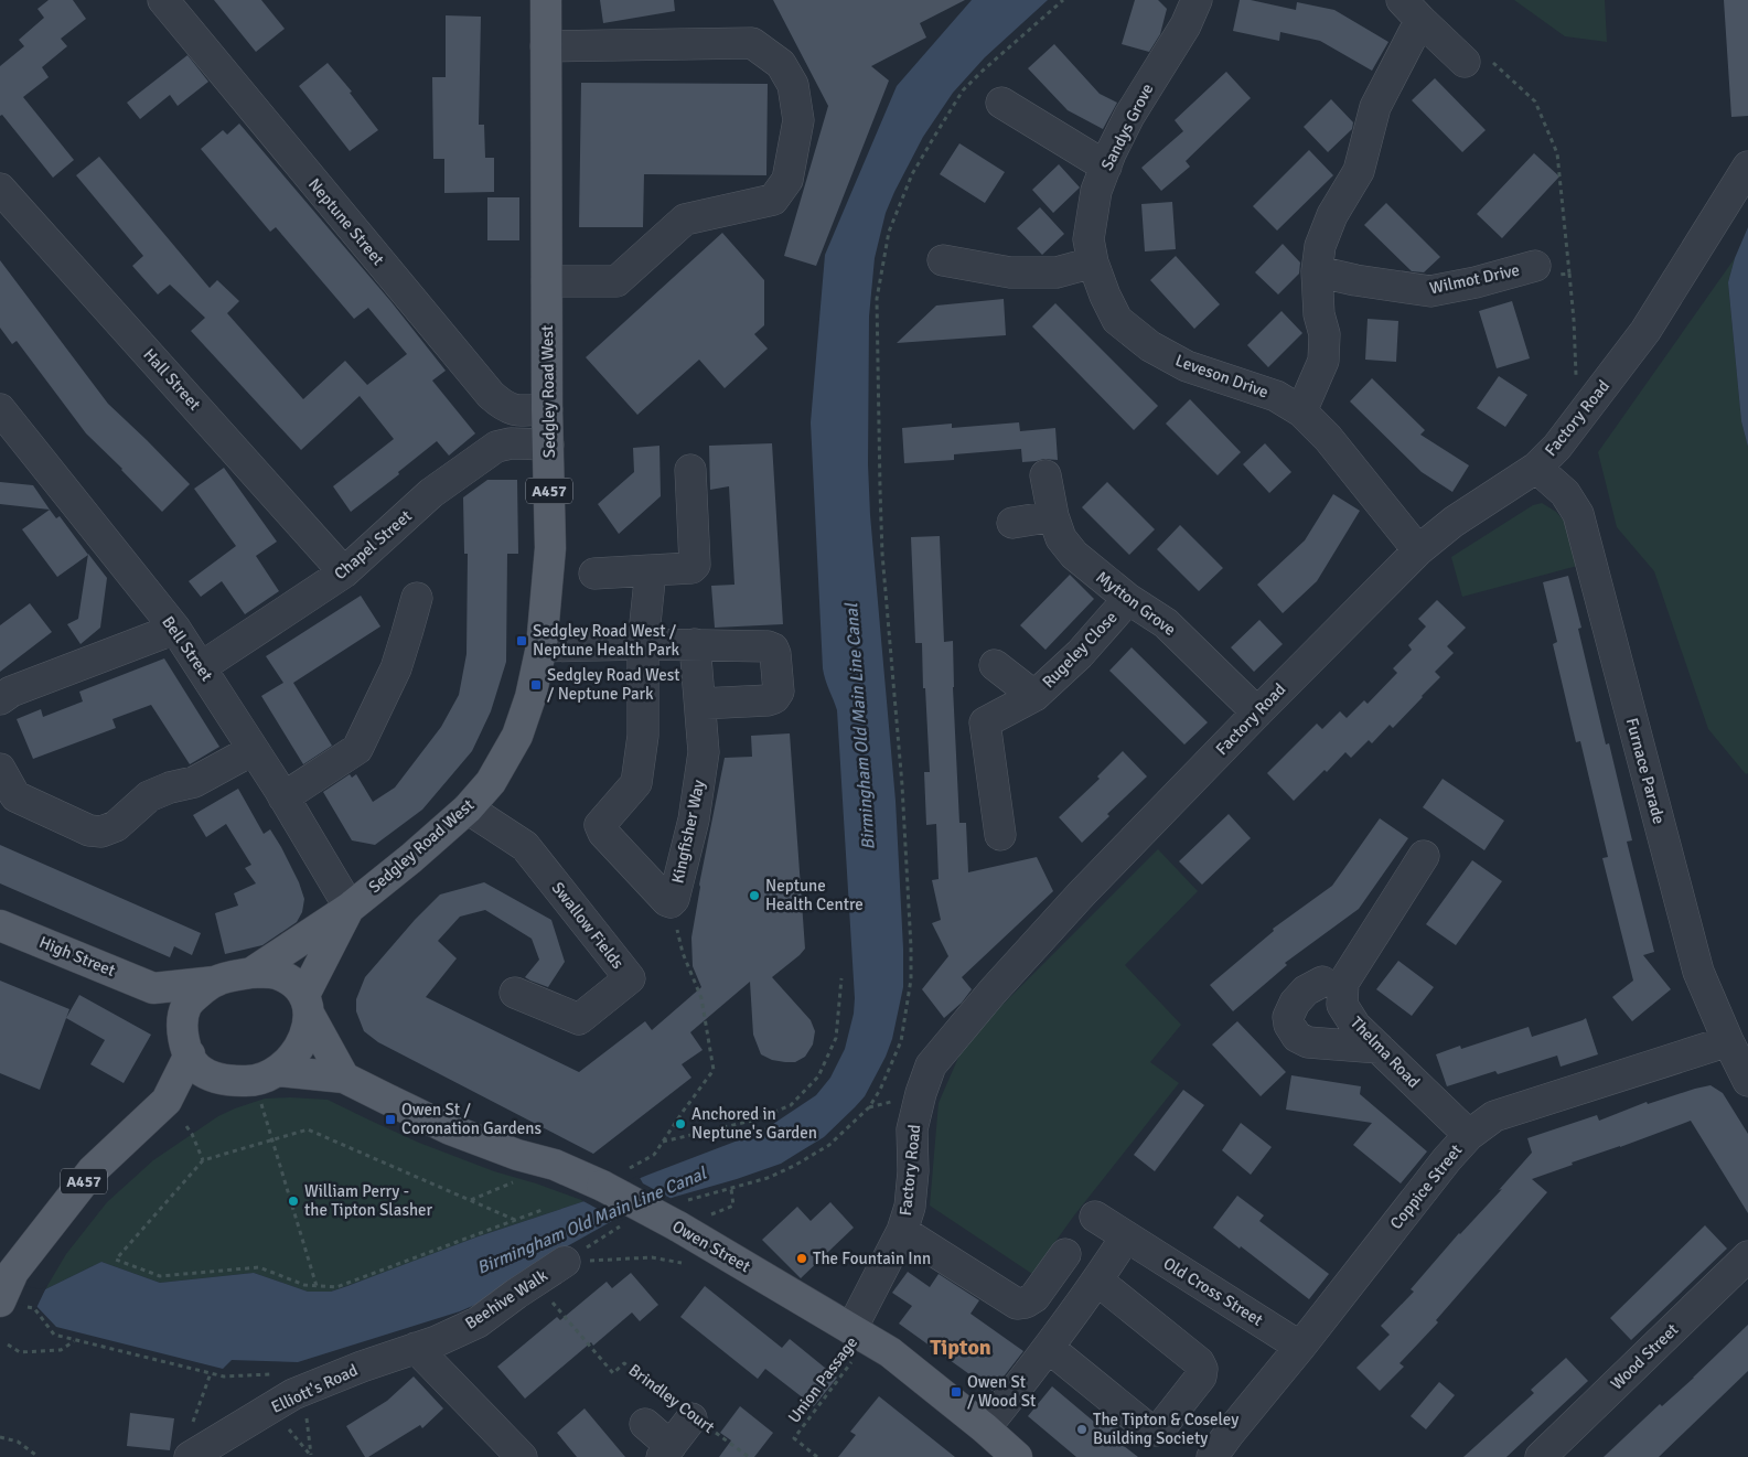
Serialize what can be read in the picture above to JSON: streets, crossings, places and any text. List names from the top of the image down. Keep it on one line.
{"streets":{"main road":["Sedgley Road West","A457","High Street","Owen Street"],"street":["Sandys Grove","Neptune Street","Wilmot Drive","Leveson Drive","Hall Street","Factory Road","Chapel Street","Mytton Grove","Bell Street","Rugeley Close","Furnace Parade","Kingfisher Way","Swallow Fields","Thelma Road","Coppice Street","Old Cross Street","Beehive Walk","Wood Street","Elliott's Road","Brindley Court"],"path":["Union Passage"]},"crossings":[["Sandys Grove","Leveson Drive"],["Neptune Street","Sedgley Road West"],["Leveson Drive","Factory Road"],["Hall Street","Chapel Street"],["Sedgley Road West","A457"],["Sedgley Road West","Chapel Street"],["Sedgley Road West","Bell Street"],["Sedgley Road West","Swallow Fields"],["Sedgley Road West","High Street"],["Factory Road","Mytton Grove"],["Factory Road","Furnace Parade"],["Factory Road","Owen Street"],["Factory Road","Union Passage"],["A457","High Street"],["Chapel Street","Bell Street"],["Mytton Grove","Rugeley Close"],["Furnace Parade","Coppice Street"],["Thelma Road","Coppice Street"],["Coppice Street","Old Cross Street"],["Owen Street","Union Passage"],["Beehive Walk","Elliott's Road"],["Beehive Walk","Brindley Court"]],"districts":["Tipton"],"water":["Birmingham Old Main Line Canal"],"places":{"transit":["Sedgley Road West / Neptune Health Park","Sedgley Road West / Neptune Park","Owen St / Coronation Gardens","Owen St / Wood St"],"other":["Neptune Health Centre","Anchored in Neptune's Garden","William Perry - the Tipton Slasher","The Fountain Inn","The Tipton & Coseley Building Society"]}}
